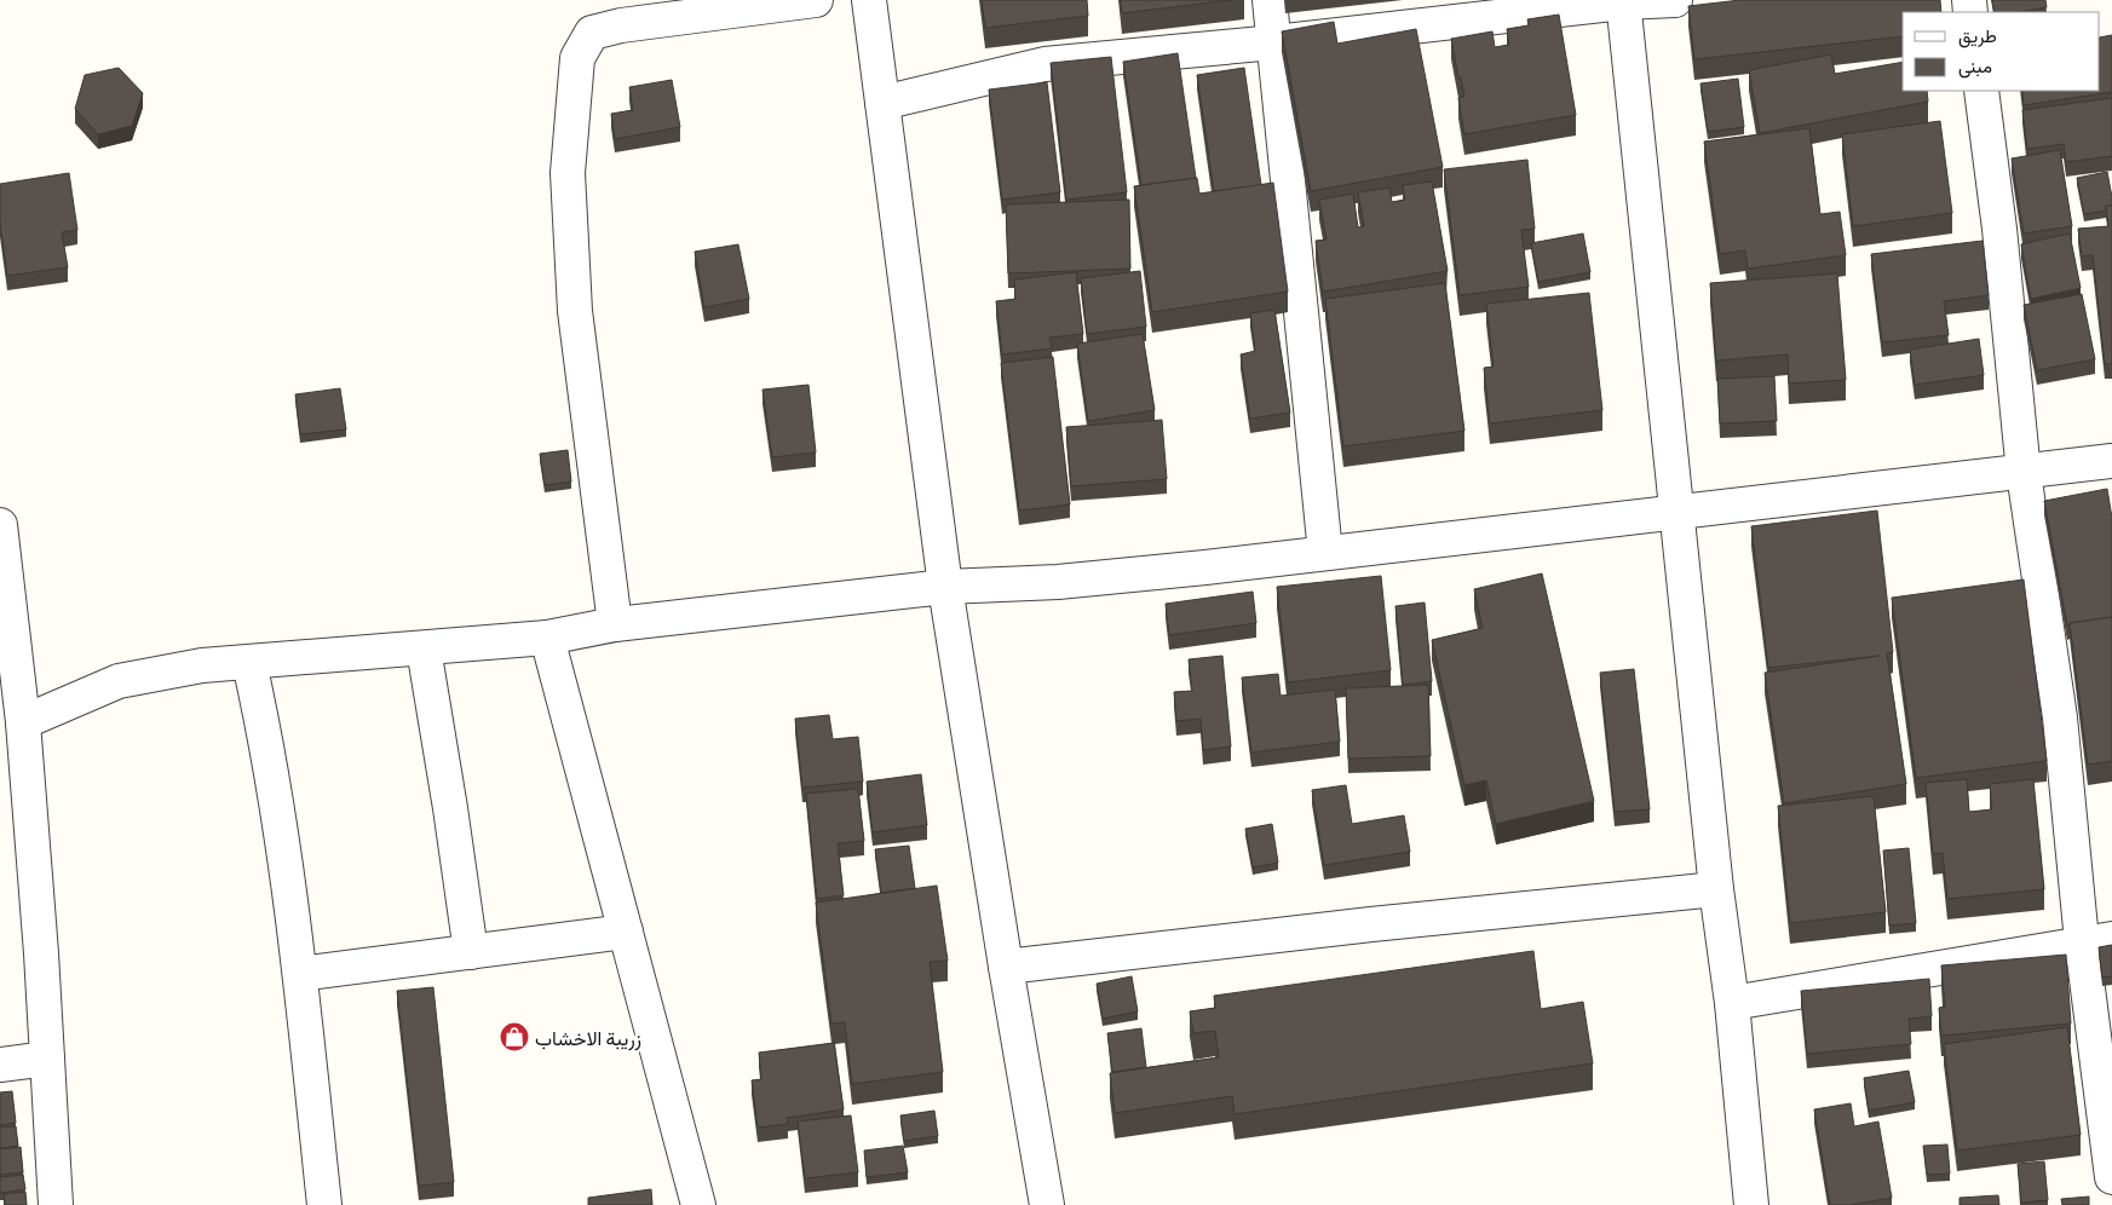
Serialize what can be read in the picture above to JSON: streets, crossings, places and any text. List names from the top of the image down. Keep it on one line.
{"places":{"shop":["زريبة الاخشاب"]},"legend":["طريق","مبنى"]}
